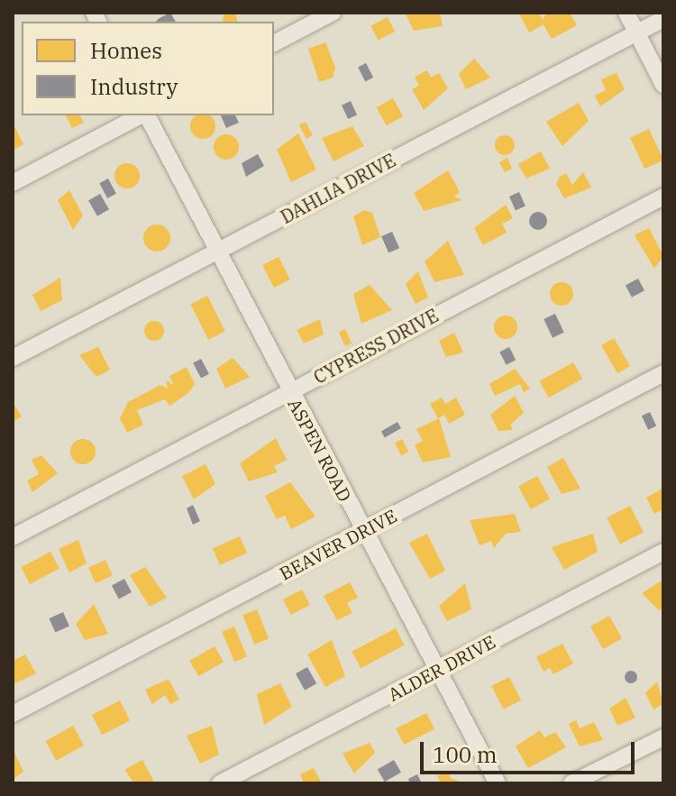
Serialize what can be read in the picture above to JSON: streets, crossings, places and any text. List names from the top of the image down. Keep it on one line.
{"streets":{"street":["DAHLIA DRIVE","CYPRESS DRIVE","ASPEN ROAD","BEAVER DRIVE","ALDER DRIVE"]},"crossings":[["DAHLIA DRIVE","ASPEN ROAD"],["CYPRESS DRIVE","ASPEN ROAD"],["ASPEN ROAD","BEAVER DRIVE"],["ASPEN ROAD","ALDER DRIVE"]],"legend":["Homes","Industry"],"scale_bar":"100 m"}
